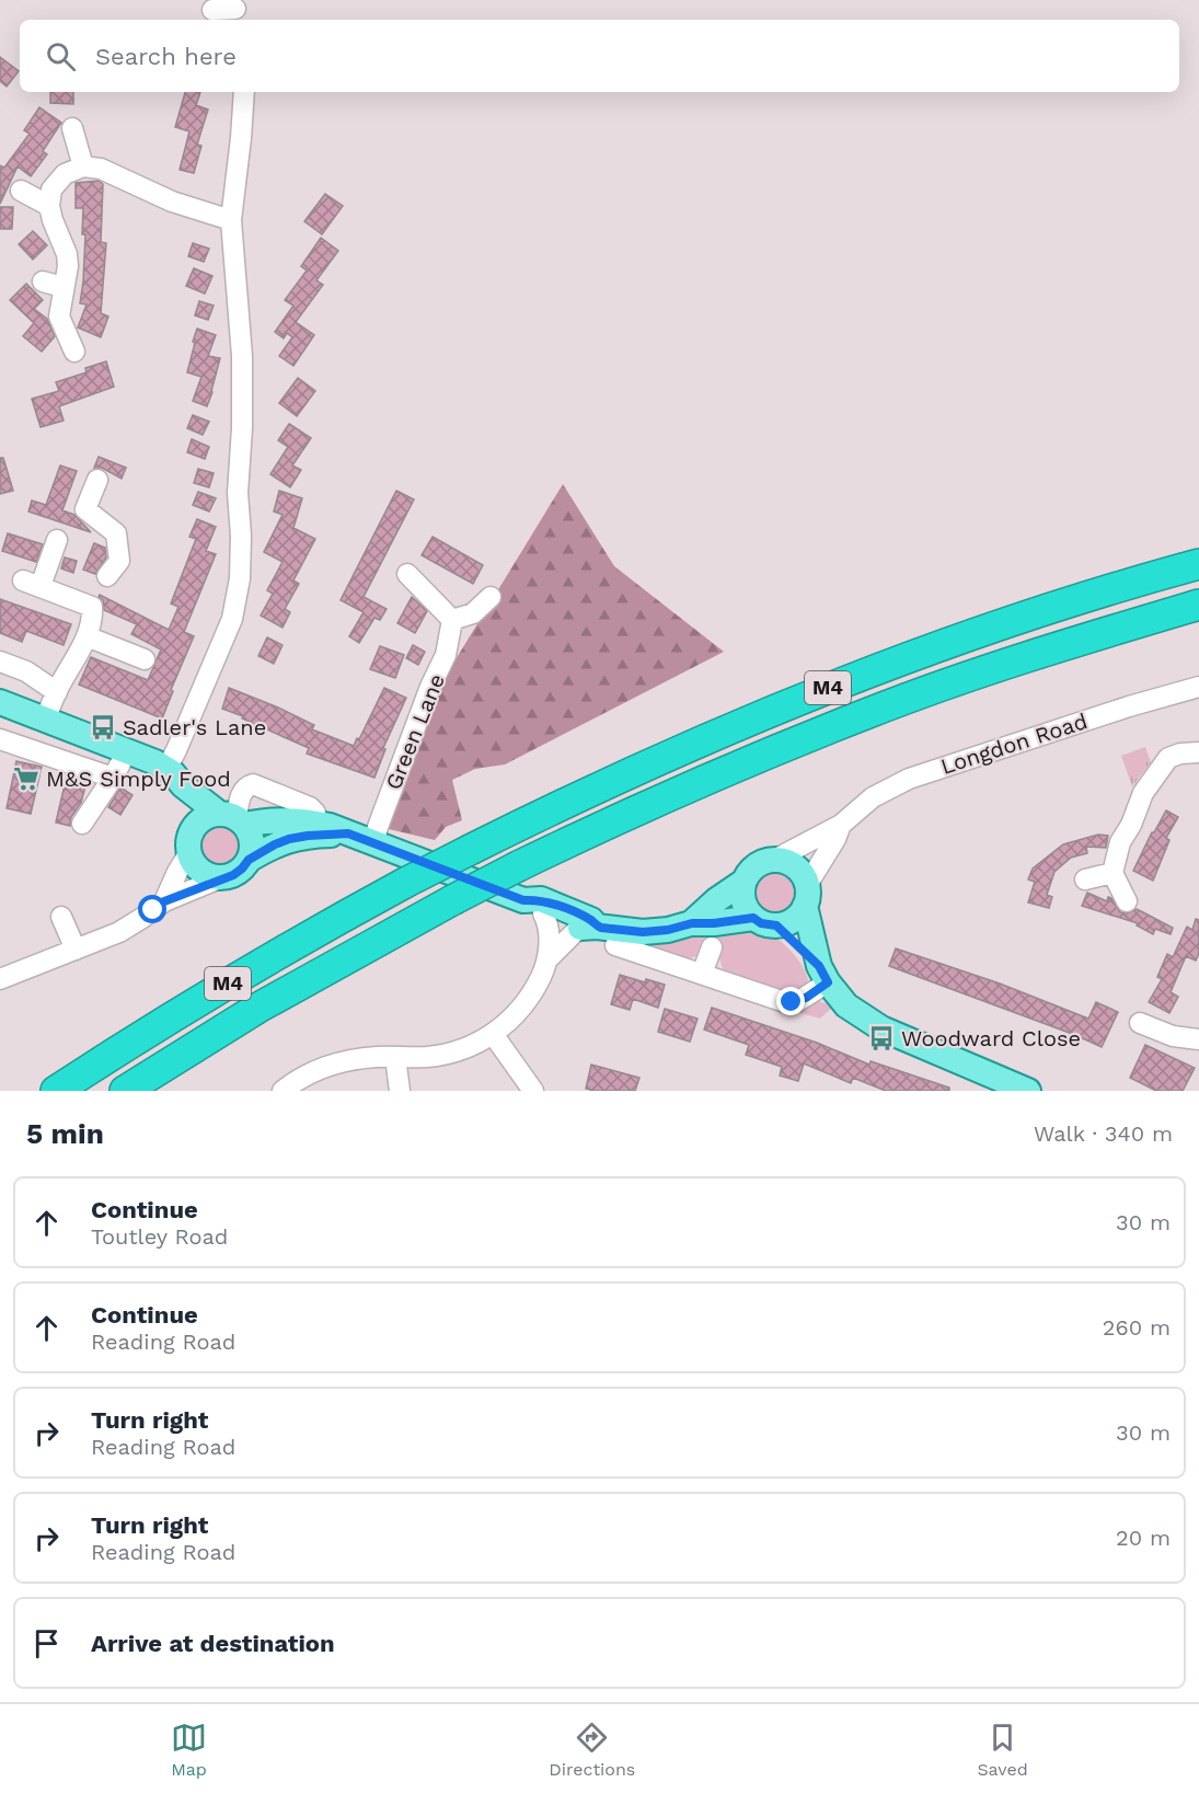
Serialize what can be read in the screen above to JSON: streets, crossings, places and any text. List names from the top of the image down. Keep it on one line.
{"streets":{"highway":["M4"],"street":["Green Lane","Longdon Road"]},"places":{"bus stop":["Sadler's Lane","Woodward Close"],"supermarket":["M&S Simply Food"]},"page":{"search":"Search here","heading":["5 min","Walk · 340 m"],"list":[["Continue","Toutley Road","30 m"],["Continue","Reading Road","260 m"],["Turn right","Reading Road","30 m"],["Turn right","Reading Road","20 m"],"Arrive at destination"],"nav":["Map","Directions","Saved"]}}
